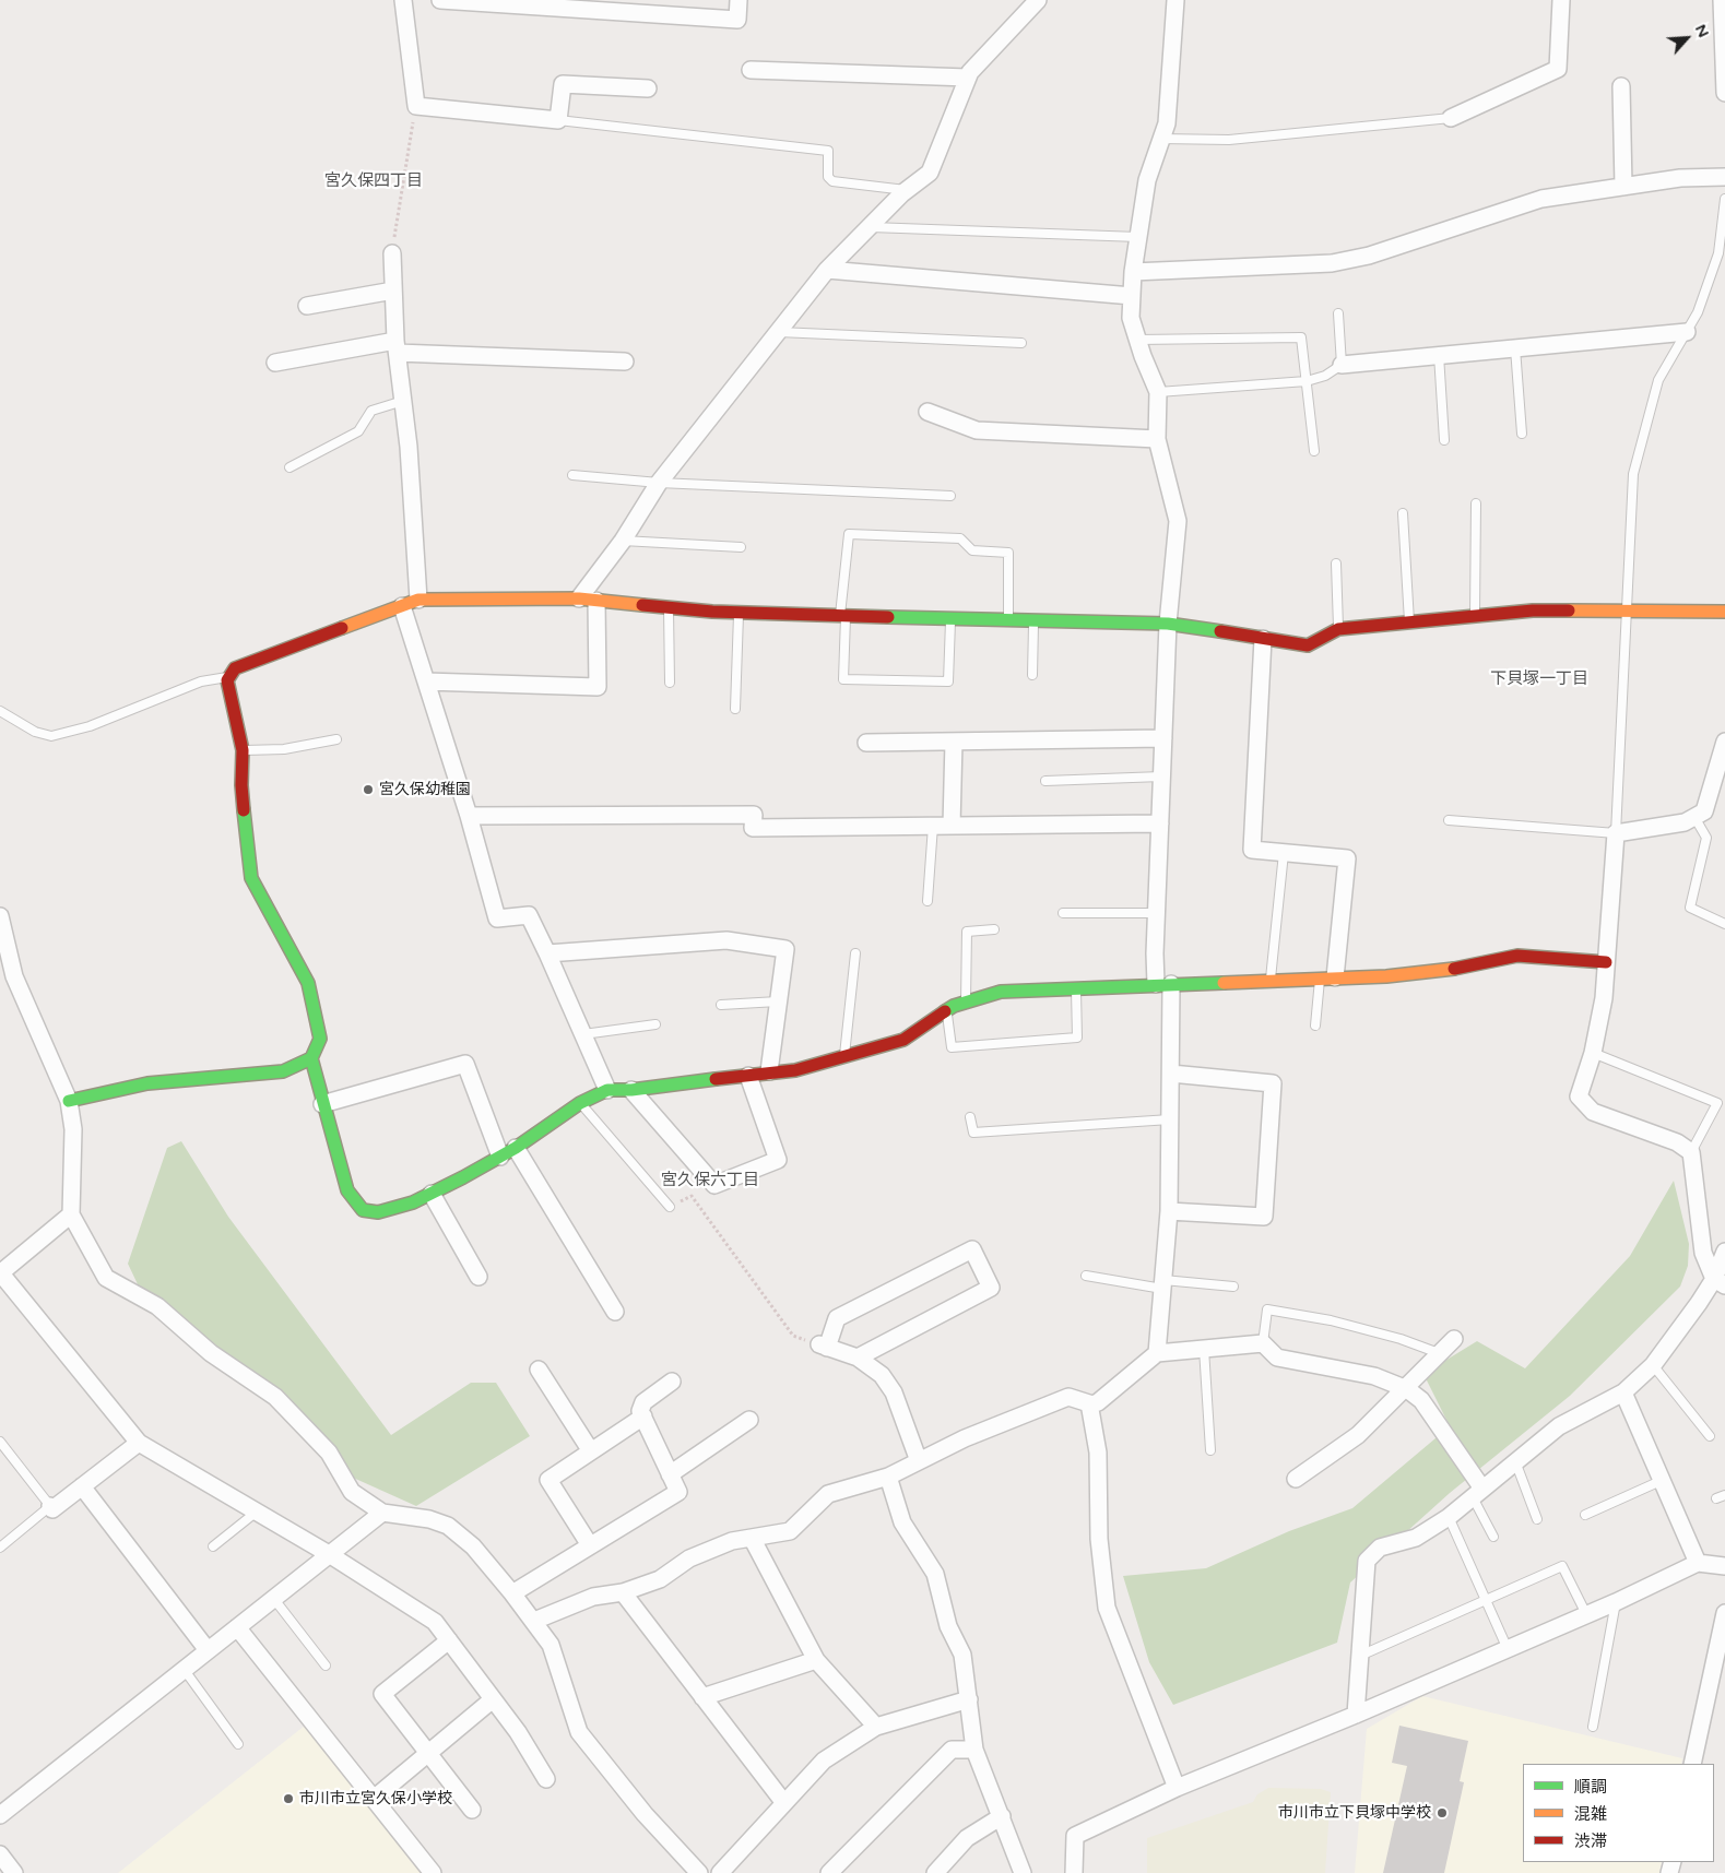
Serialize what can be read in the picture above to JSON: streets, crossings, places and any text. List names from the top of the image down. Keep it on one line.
{"districts":["宮久保四丁目","下貝塚一丁目","宮久保六丁目"],"places":["宮久保幼稚園","市川市立宮久保小学校","市川市立下貝塚中学校"],"legend":["順調","混雑","渋滞"],"north":"top right"}
